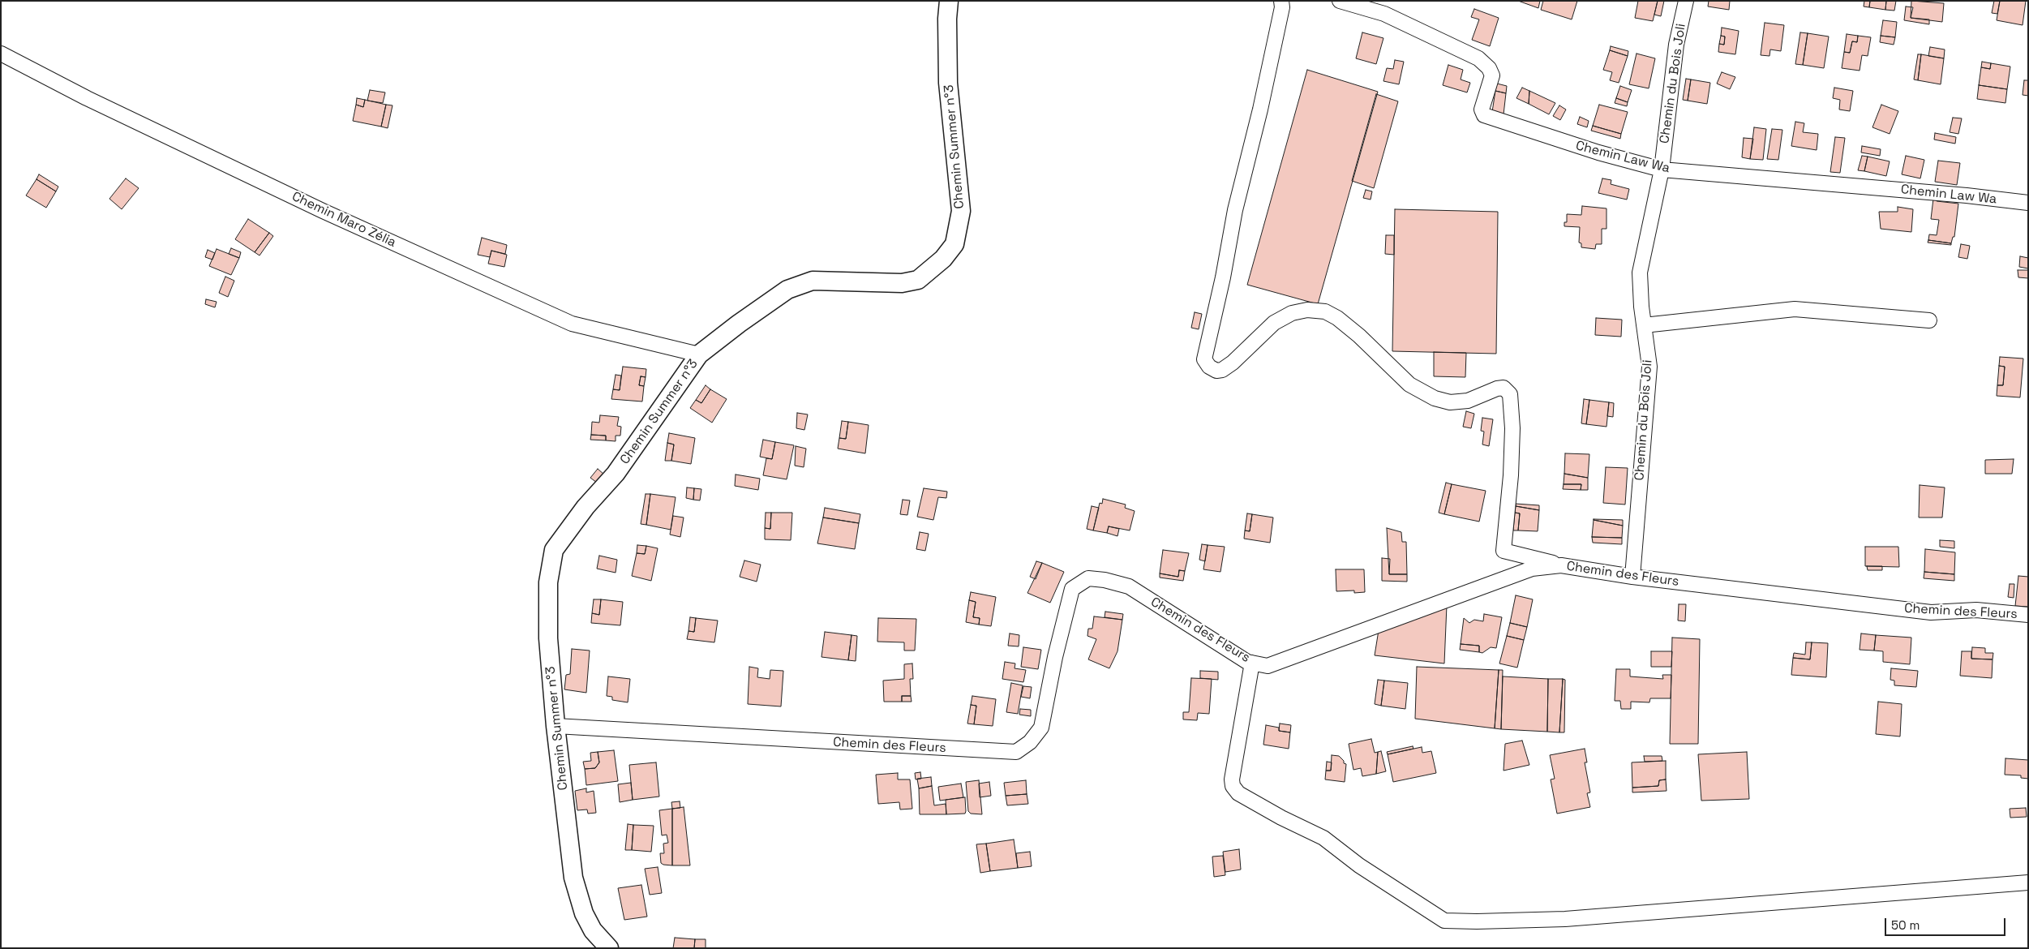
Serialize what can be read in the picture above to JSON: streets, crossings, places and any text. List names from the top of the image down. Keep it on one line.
{"streets":{"street":["Chemin du Bois Joli","Chemin Summer n°3","Chemin Law Wa","Chemin Maro Zélia","Chemin des Fleurs"]},"crossings":[["Chemin du Bois Joli","Chemin Law Wa"],["Chemin du Bois Joli","Chemin des Fleurs"],["Chemin Summer n°3","Chemin Maro Zélia"],["Chemin Summer n°3","Chemin des Fleurs"]],"scale_bar":"50 m"}
